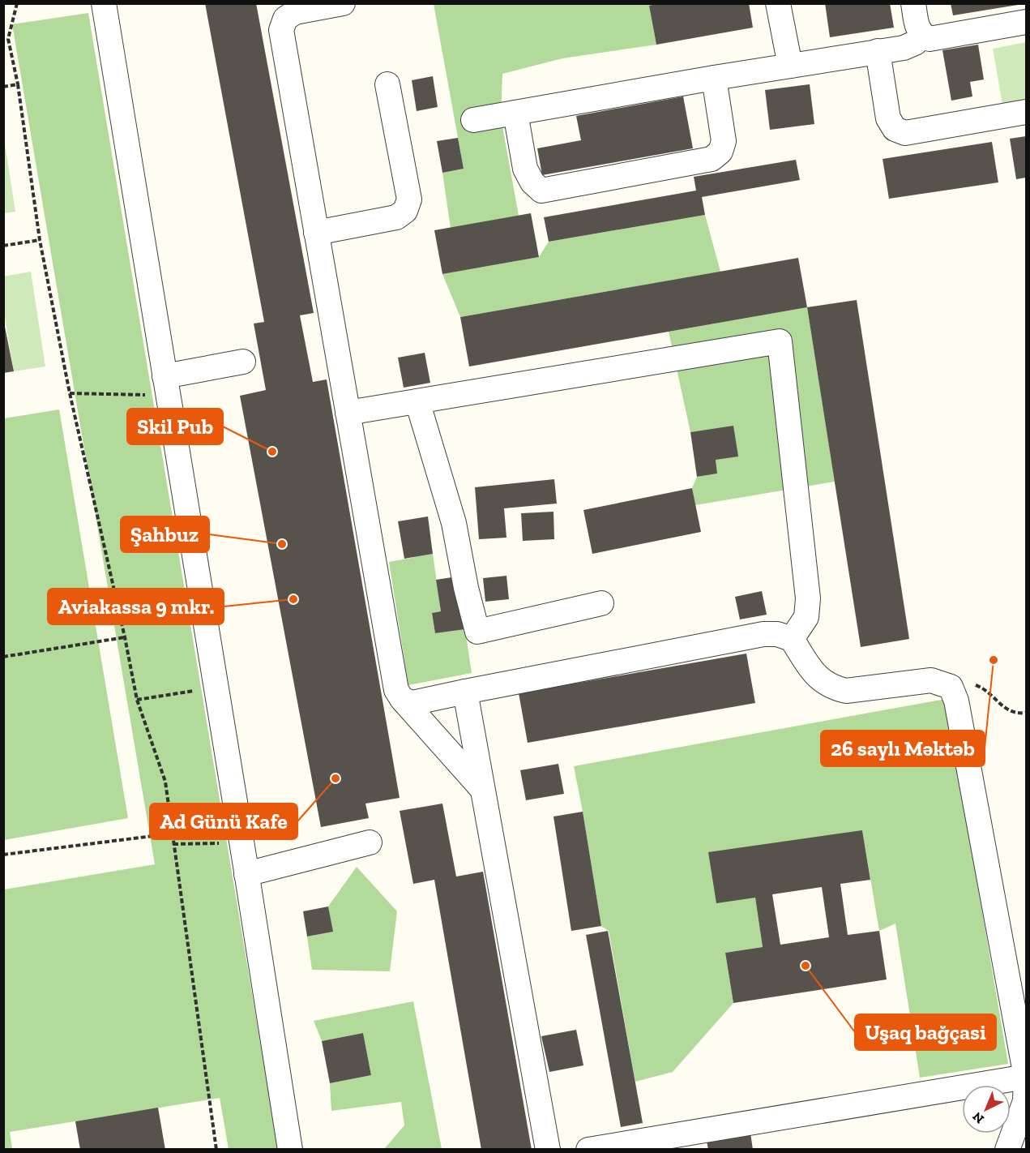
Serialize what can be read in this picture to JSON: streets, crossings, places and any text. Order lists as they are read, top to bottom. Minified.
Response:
{"places":["Skil Pub","Şahbuz","Aviakassa 9 mkr.","26 saylı Məktəb","Ad Günü Kafe","Uşaq bağçasi"],"north":"bottom left"}
